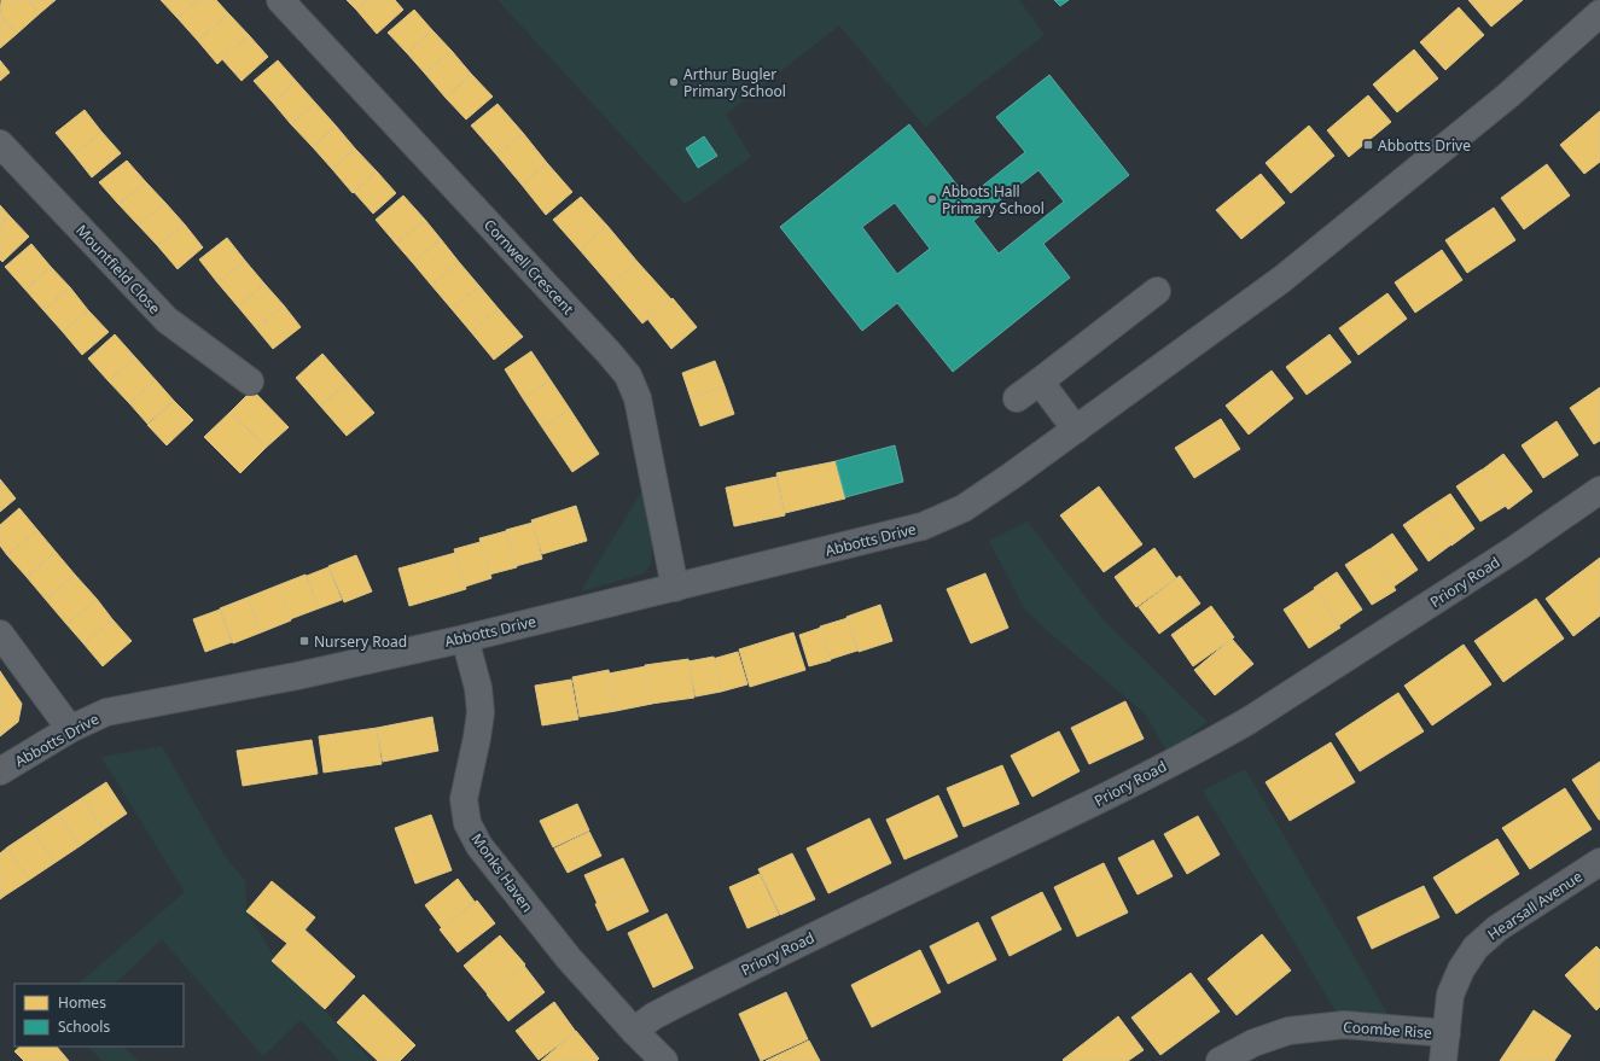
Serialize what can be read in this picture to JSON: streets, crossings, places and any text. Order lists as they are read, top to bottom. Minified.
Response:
{"streets":{"street":["Cornwell Crescent","Mountfield Close","Abbotts Drive","Priory Road","Monks Haven","Hearsall Avenue","Coombe Rise"]},"crossings":[["Cornwell Crescent","Abbotts Drive"],["Abbotts Drive","Monks Haven"],["Priory Road","Monks Haven"],["Hearsall Avenue","Coombe Rise"]],"places":{"other":["Arthur Bugler Primary School","Abbots Hall Primary School"],"transit":["Abbotts Drive","Nursery Road"]},"legend":["Homes","Schools"]}
